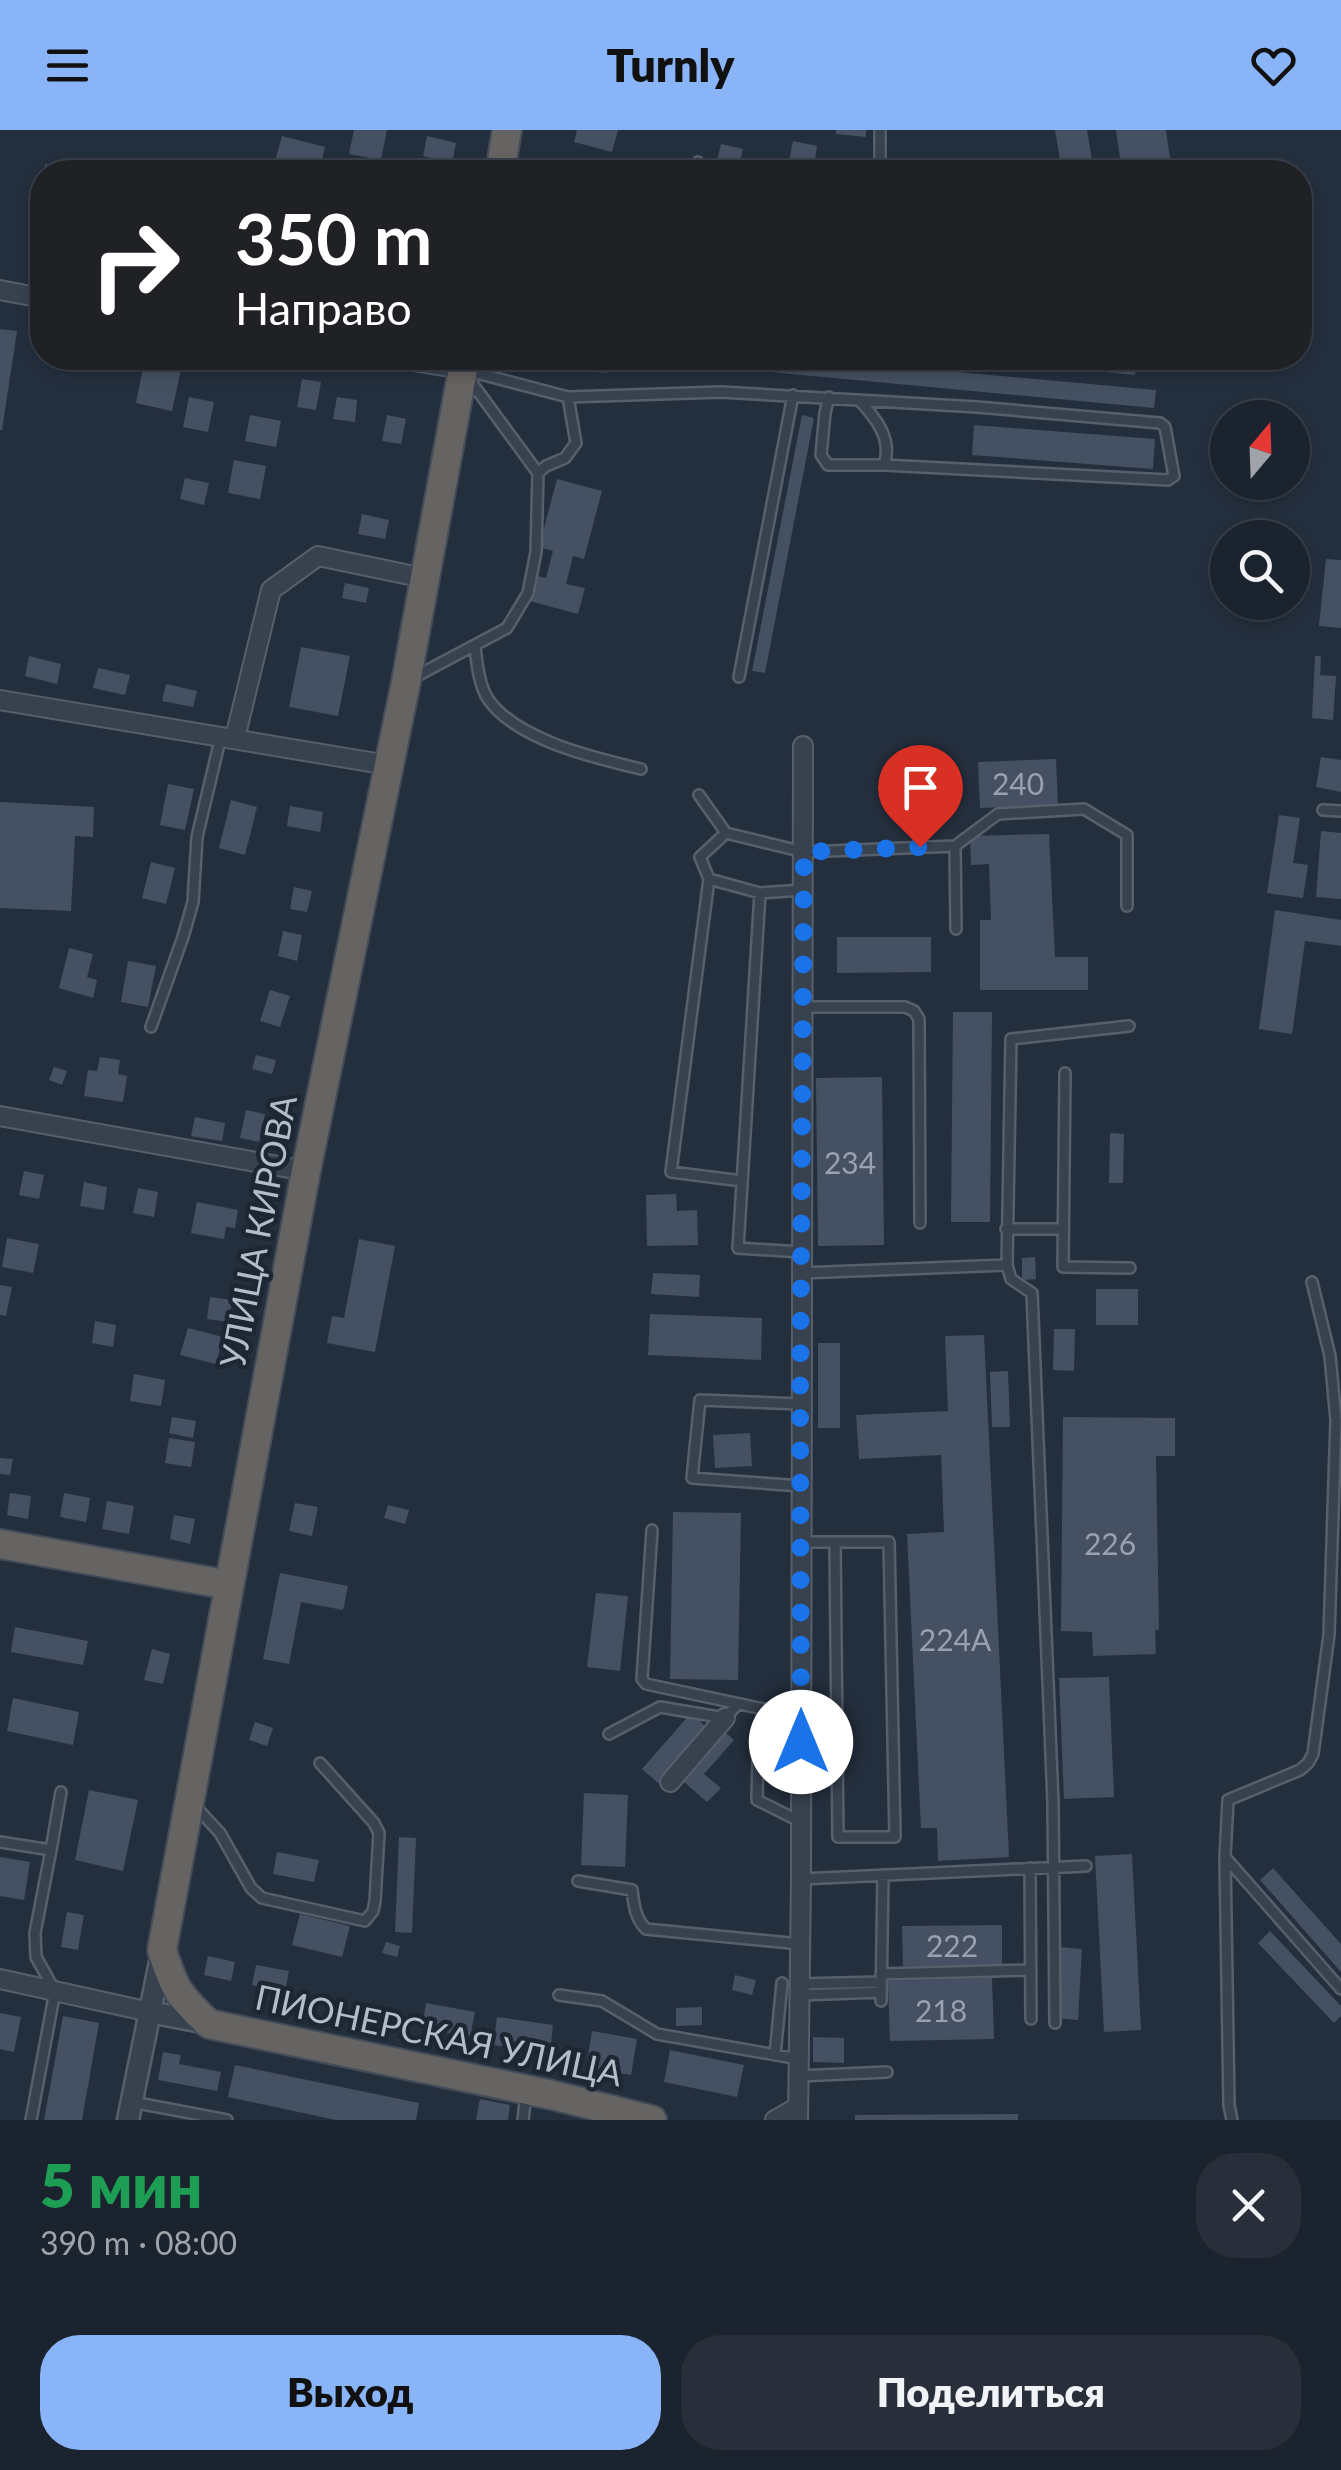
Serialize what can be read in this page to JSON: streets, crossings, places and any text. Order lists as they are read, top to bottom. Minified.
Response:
{"streets":{"highway":["УЛИЦА КИРОВА","ПИОНЕРСКАЯ УЛИЦА"]},"crossings":[["УЛИЦА КИРОВА","ПИОНЕРСКАЯ УЛИЦА"]],"house_numbers":["240","234","226","224А","222","218"],"north":"top","page":{"header":"Turnly","turn":["350 m","Направо"],"heading":["5 мин","390 m · 08:00"],"buttons":["Выход","Поделиться"]}}
